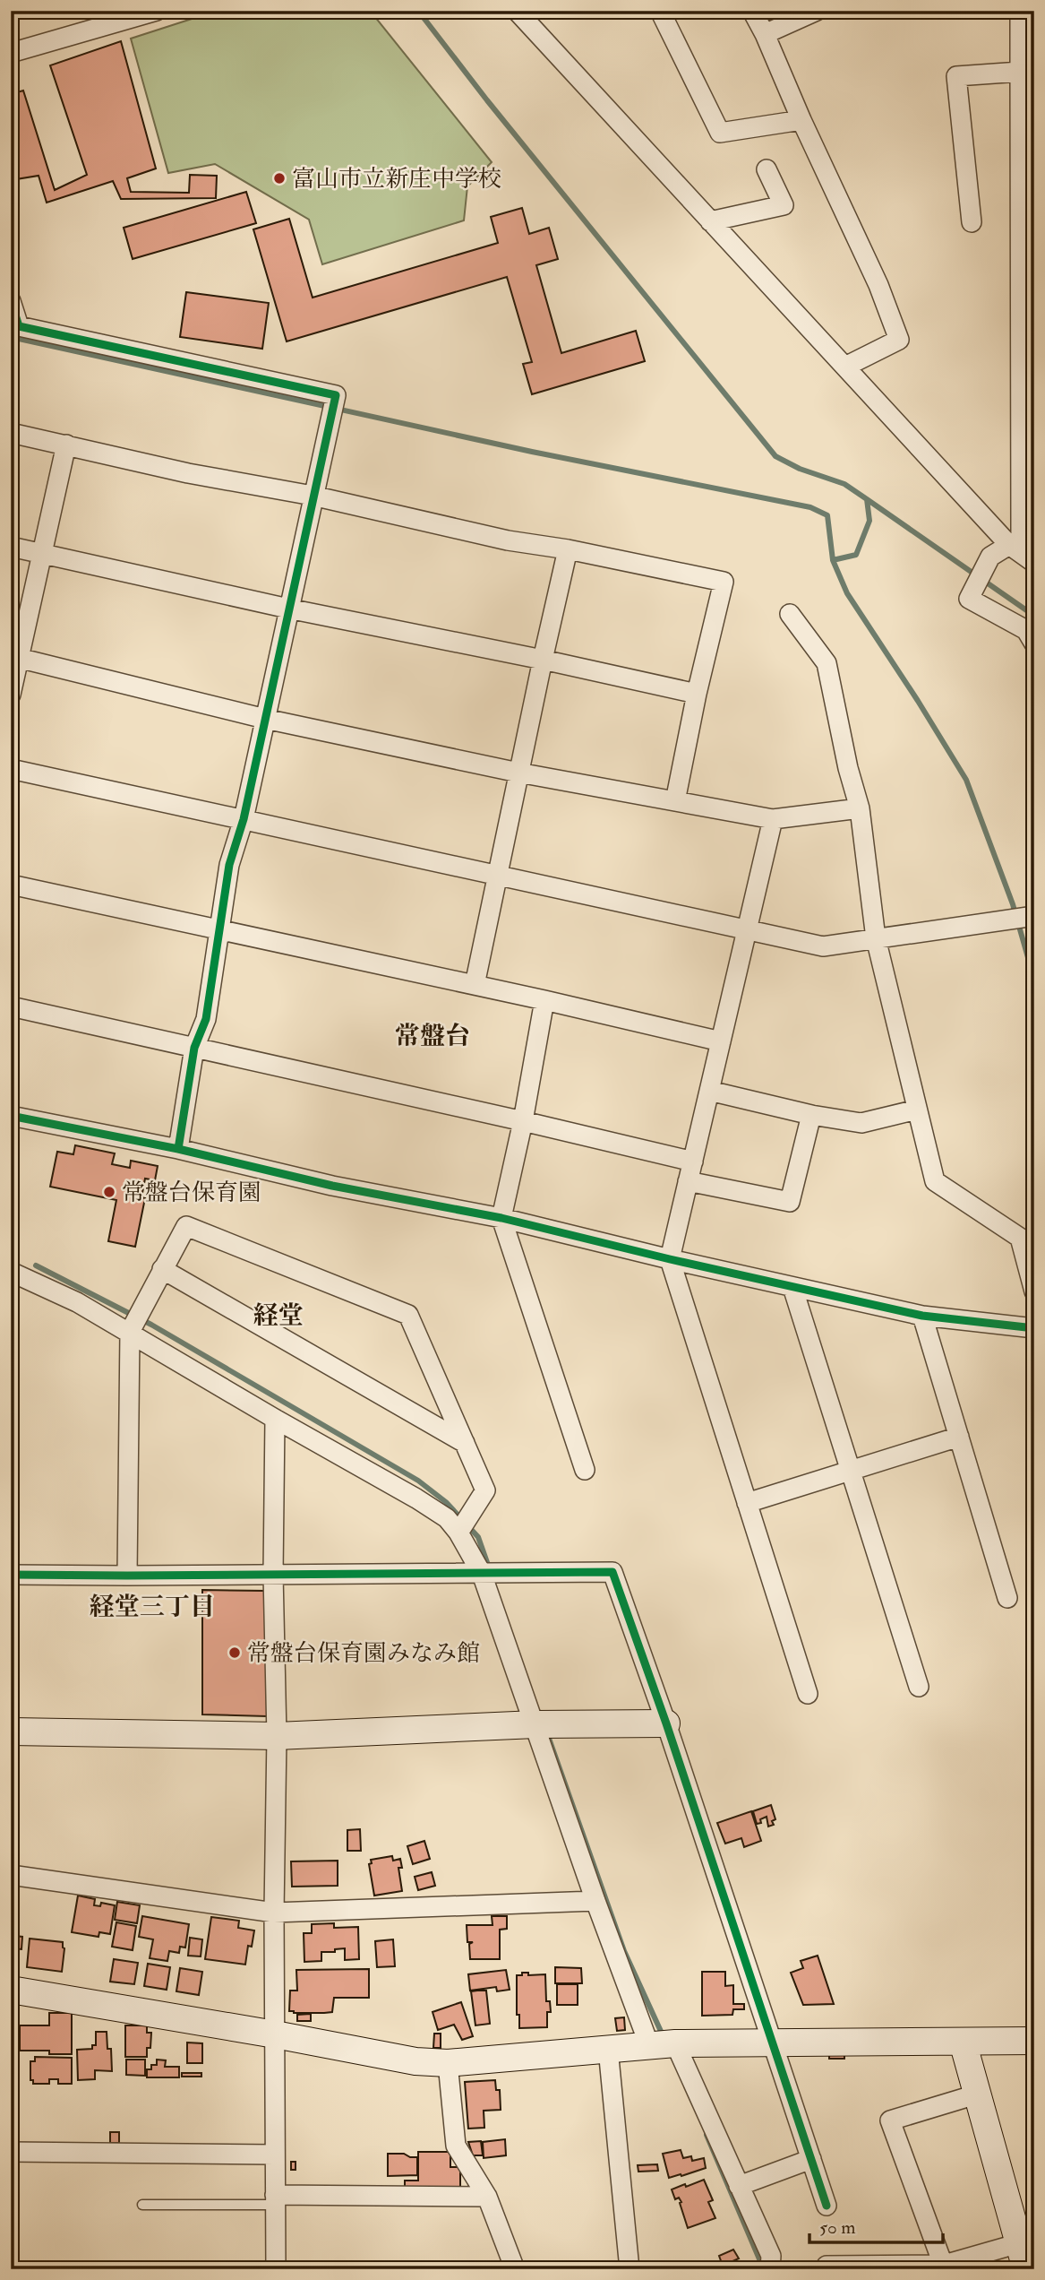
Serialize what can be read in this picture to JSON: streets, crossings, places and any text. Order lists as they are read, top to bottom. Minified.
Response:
{"districts":["常盤台","経堂","経堂三丁目"],"places":["富山市立新庄中学校","常盤台保育園","常盤台保育園みなみ館"],"scale_bar":"50 m"}
